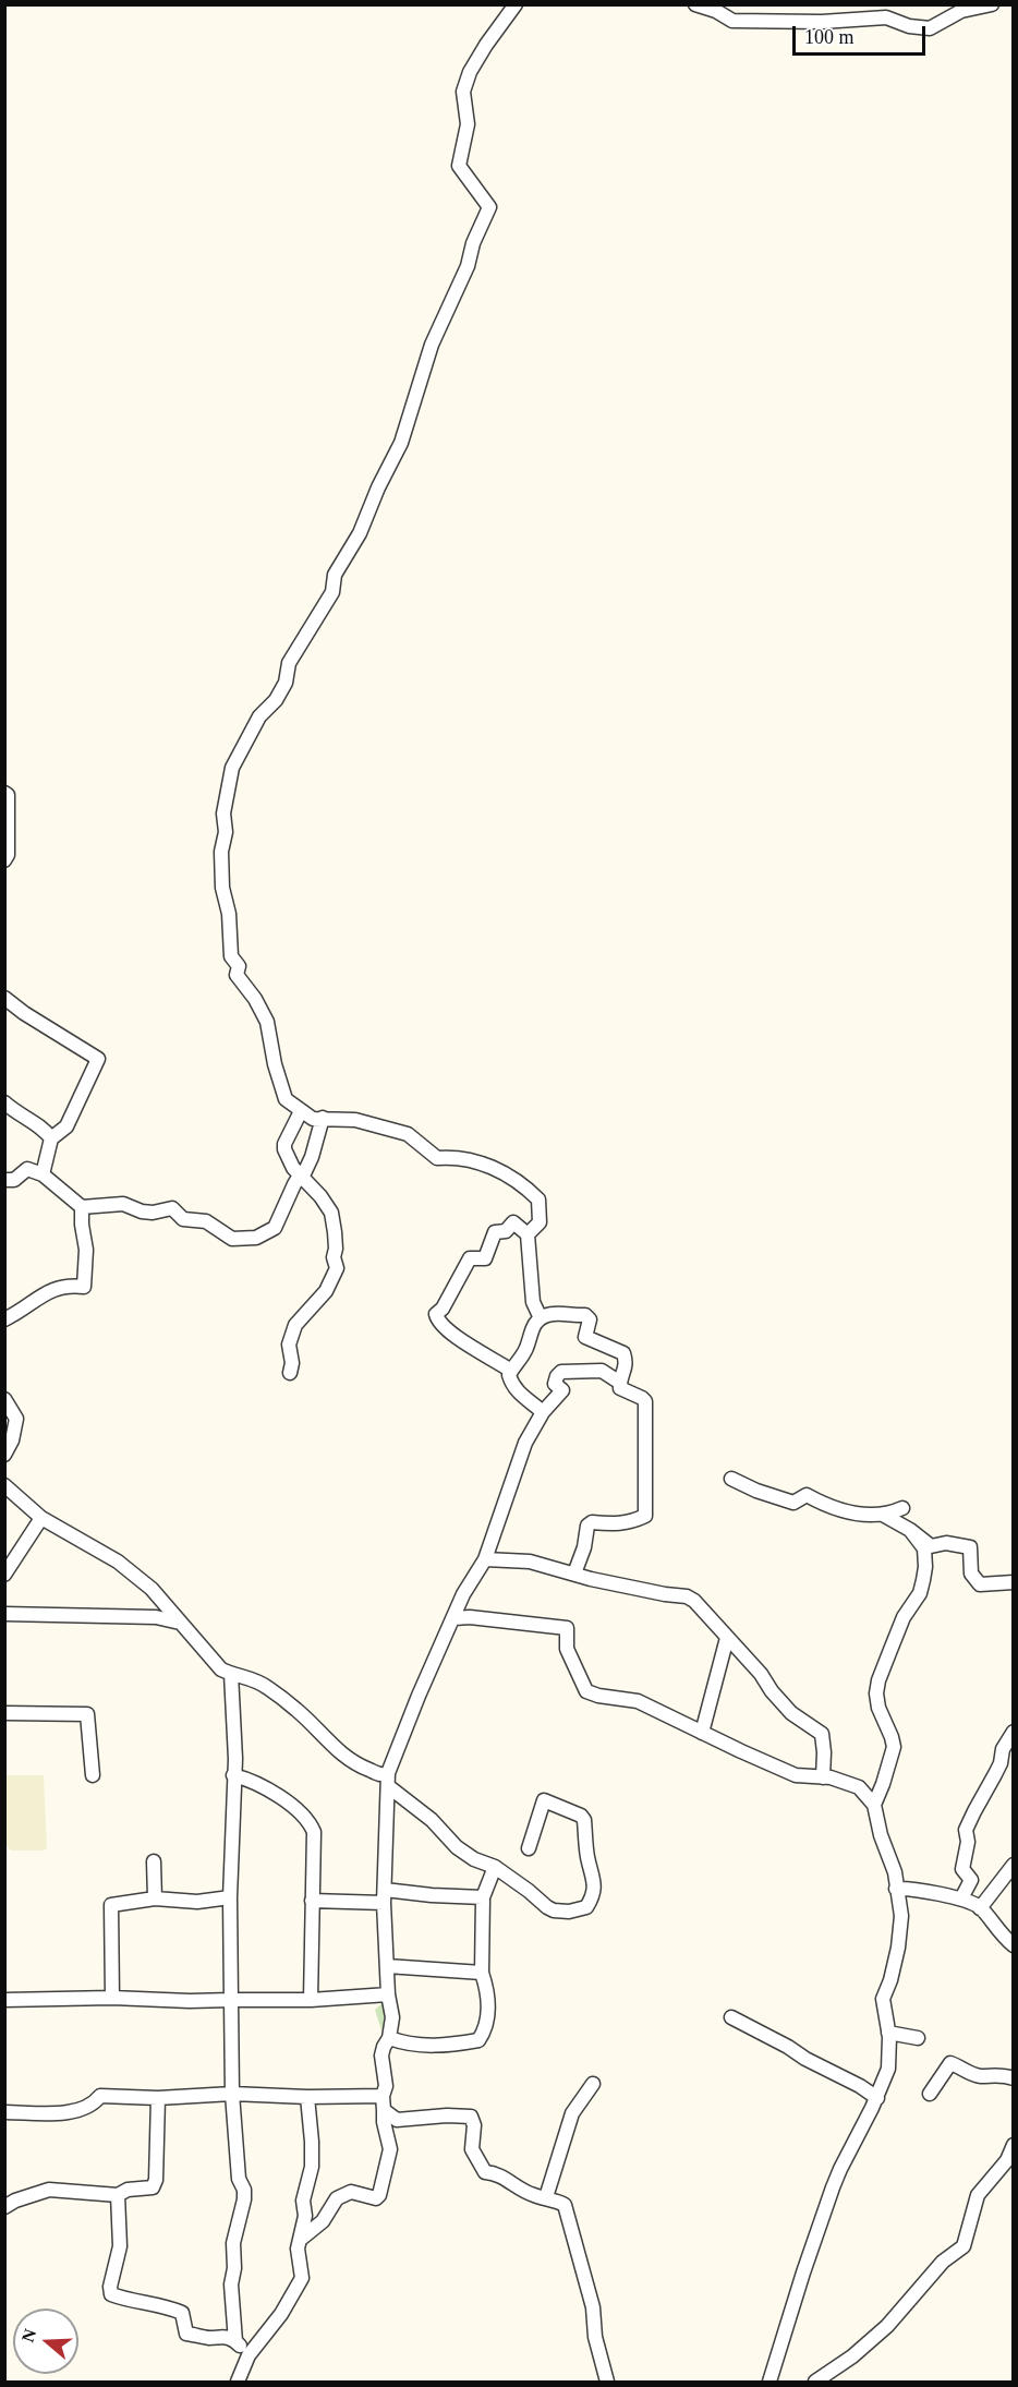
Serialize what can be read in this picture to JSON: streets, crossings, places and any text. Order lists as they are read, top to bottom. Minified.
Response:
{"scale_bar":"100 m","north":"left"}
